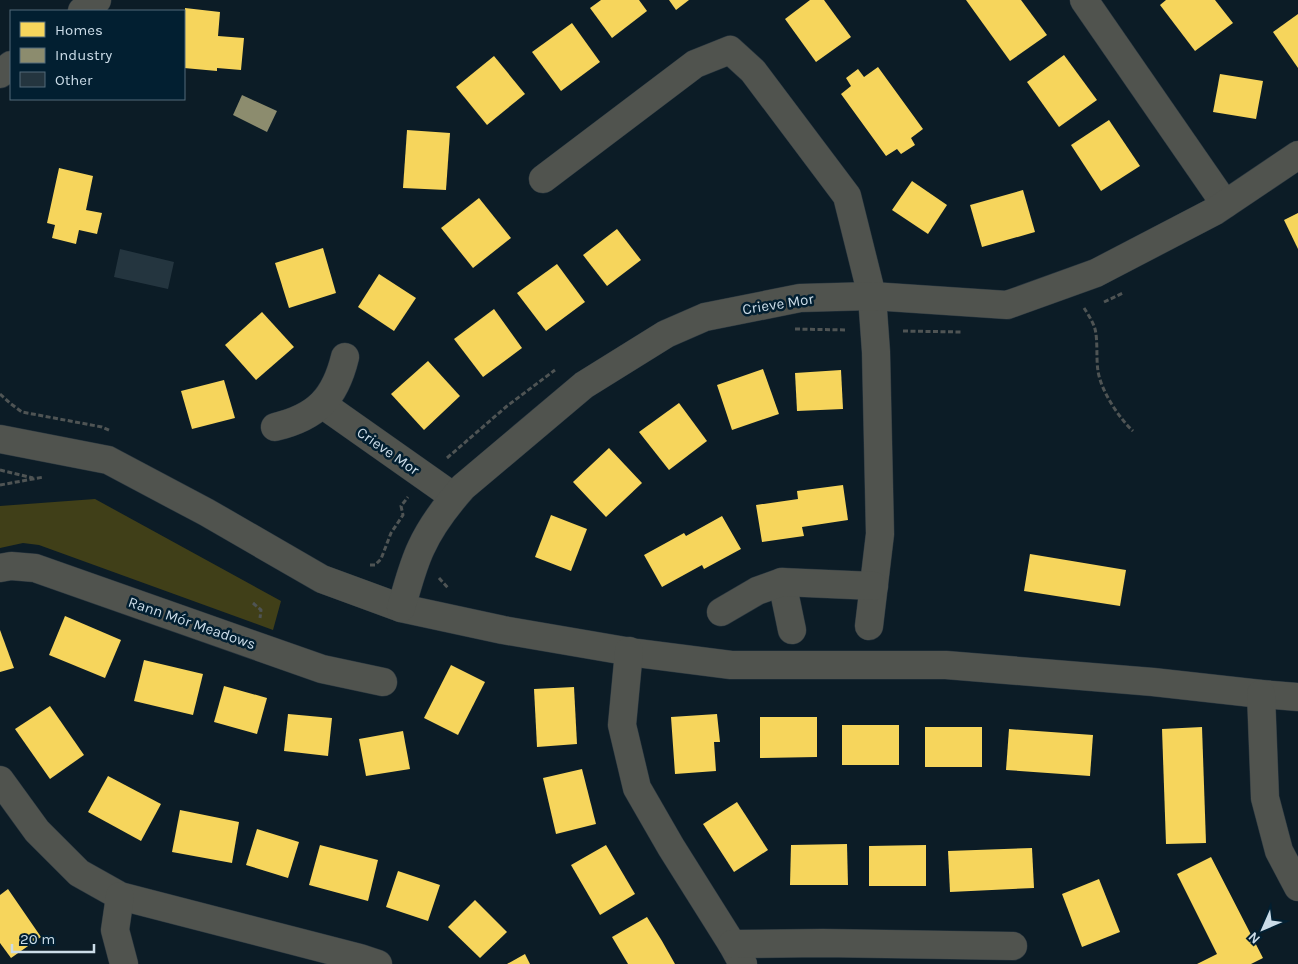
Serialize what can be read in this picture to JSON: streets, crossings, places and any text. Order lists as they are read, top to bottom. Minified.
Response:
{"streets":{"street":["Crieve Mor","Rann Mór Meadows"]},"legend":["Homes","Industry","Other"],"scale_bar":"20 m","north":"bottom left"}
